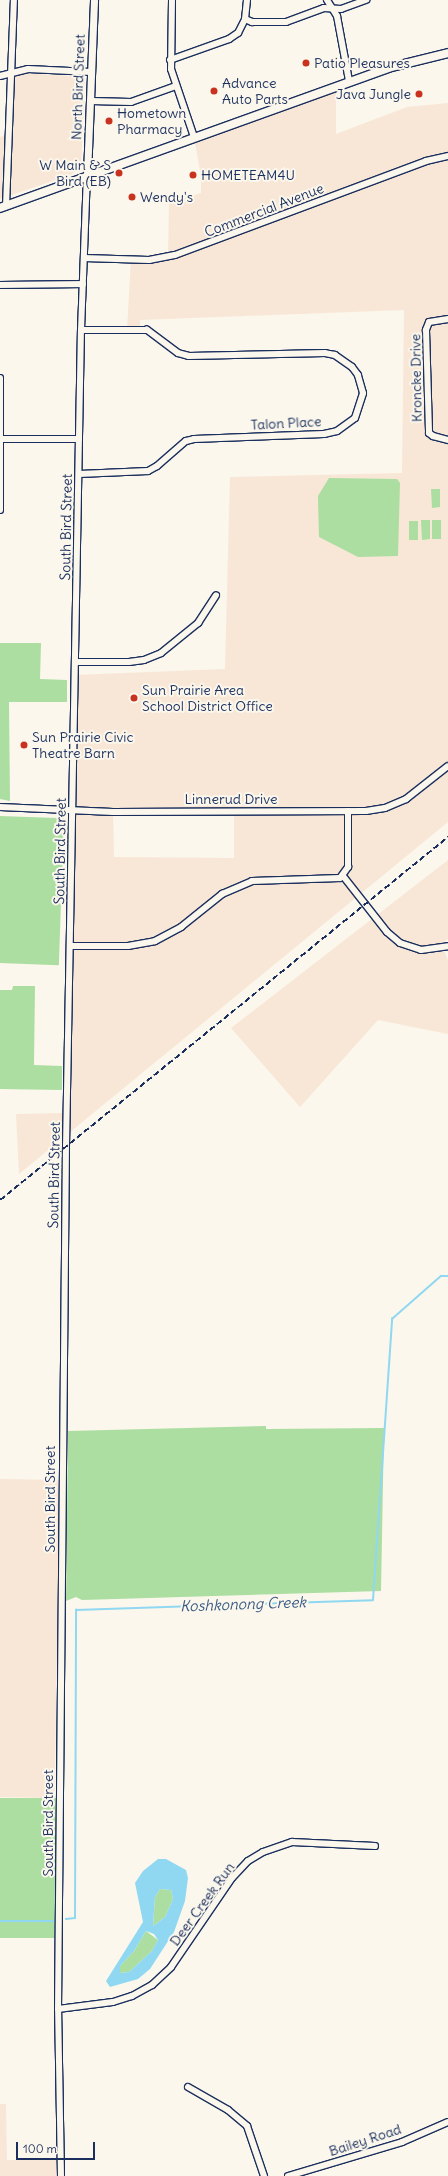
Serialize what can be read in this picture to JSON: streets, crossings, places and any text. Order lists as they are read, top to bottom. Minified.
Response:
{"streets":{"street":["North Bird Street","Commercial Avenue","Kroncke Drive","Talon Place","South Bird Street","Linnerud Drive","Deer Creek Run","Bailey Road"]},"crossings":[["North Bird Street","South Bird Street"],["Commercial Avenue","South Bird Street"],["Talon Place","South Bird Street"],["South Bird Street","Linnerud Drive"],["South Bird Street","Deer Creek Run"]],"water":["Koshkonong Creek"],"places":["Patio Pleasures","Advance Auto Parts","Java Jungle","Hometown Pharmacy","W Main & S Bird (EB)","HOMETEAM4U","Wendy's","Sun Prairie Area School District Office","Sun Prairie Civic Theatre Barn"],"scale_bar":"100 m"}
